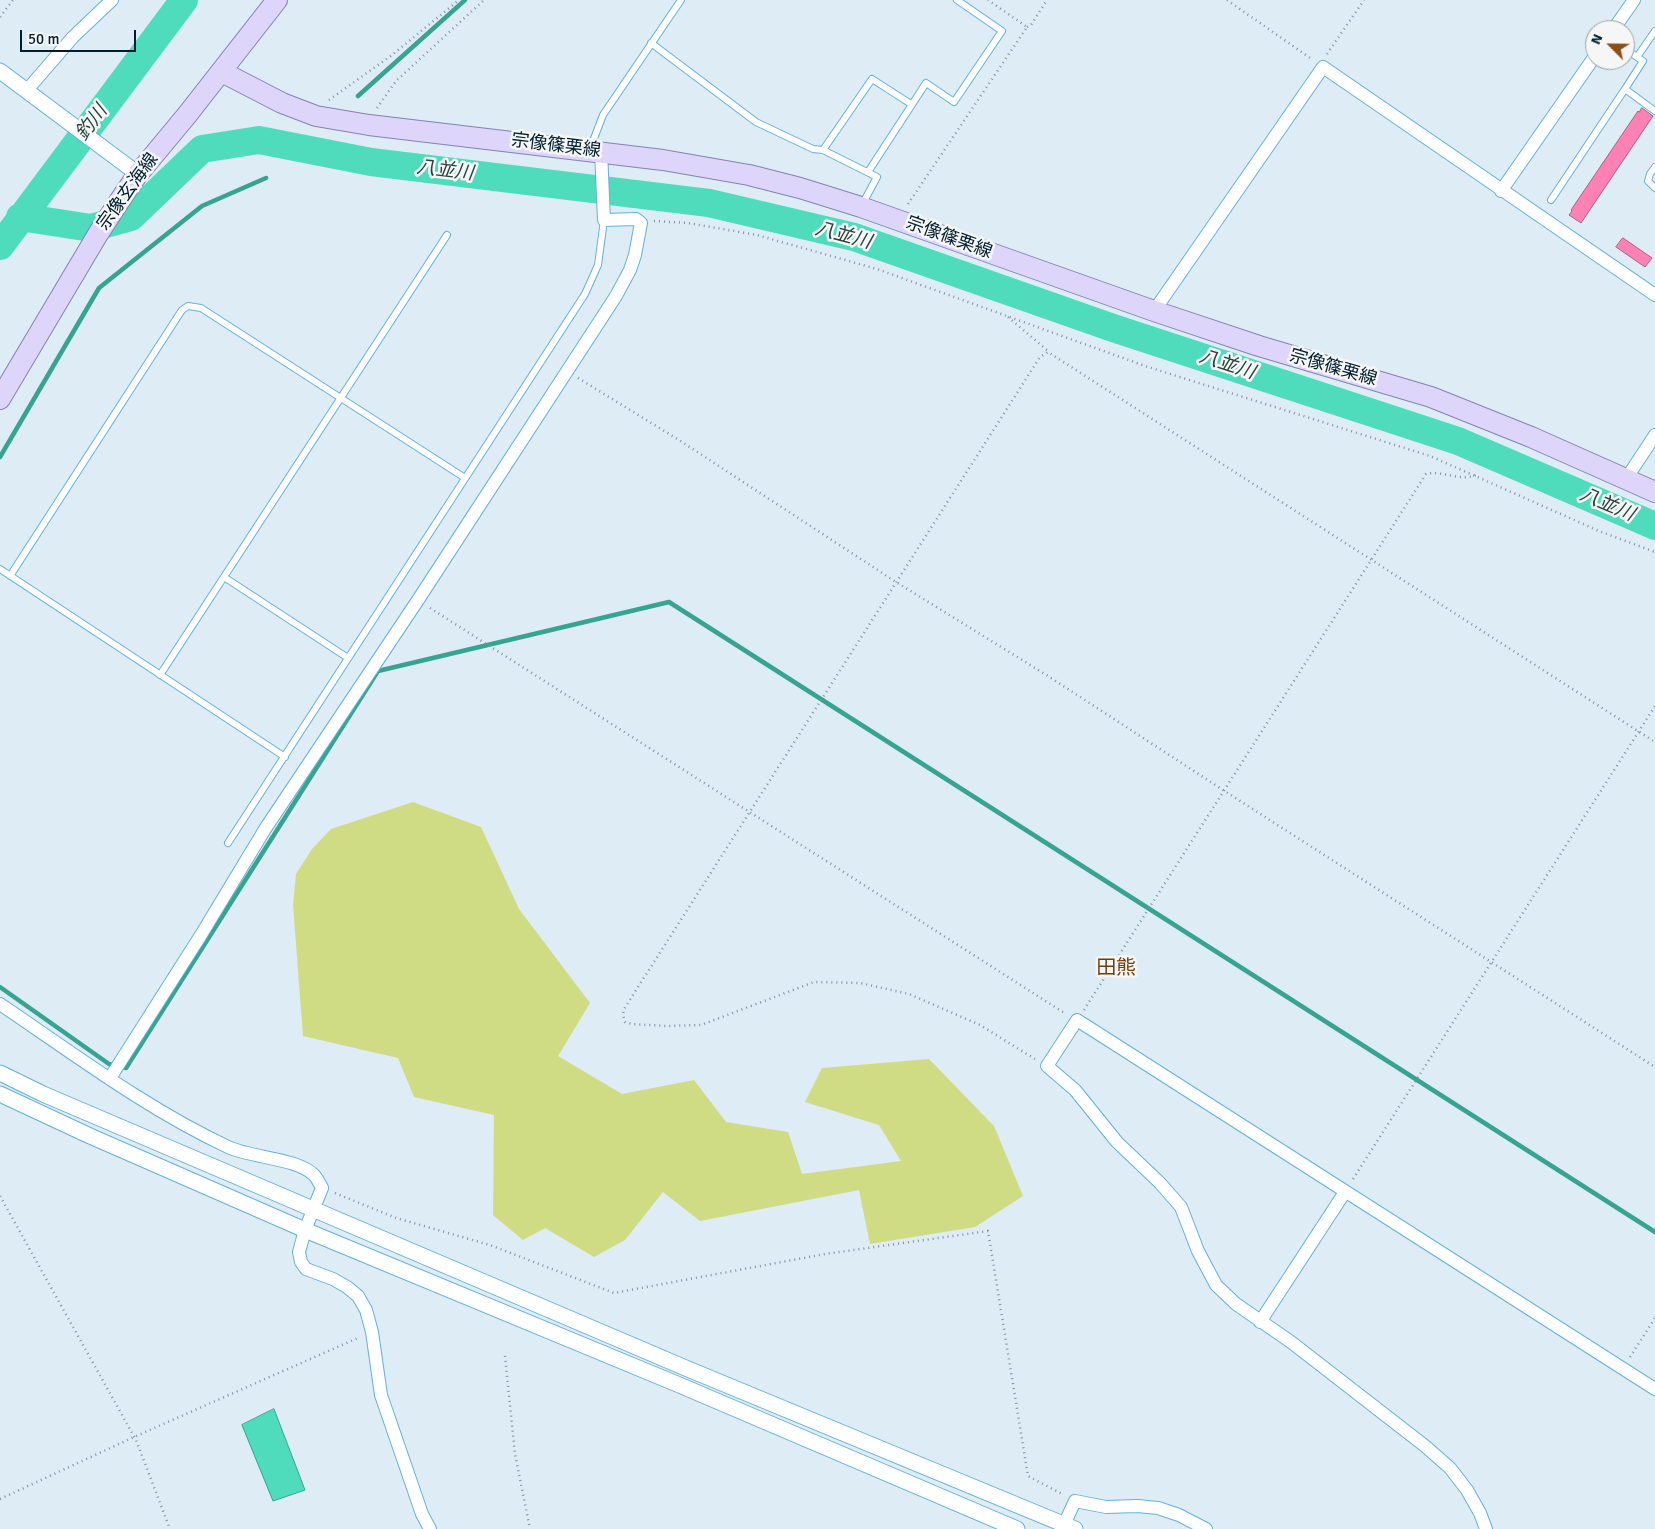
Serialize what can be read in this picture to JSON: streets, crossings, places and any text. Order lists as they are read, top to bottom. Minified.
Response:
{"streets":{"main road":["宗像篠栗線","宗像玄海線"]},"crossings":[["宗像篠栗線","宗像玄海線"]],"districts":["田熊"],"water":["釣川","八並川"],"scale_bar":"50 m","north":"top left"}
